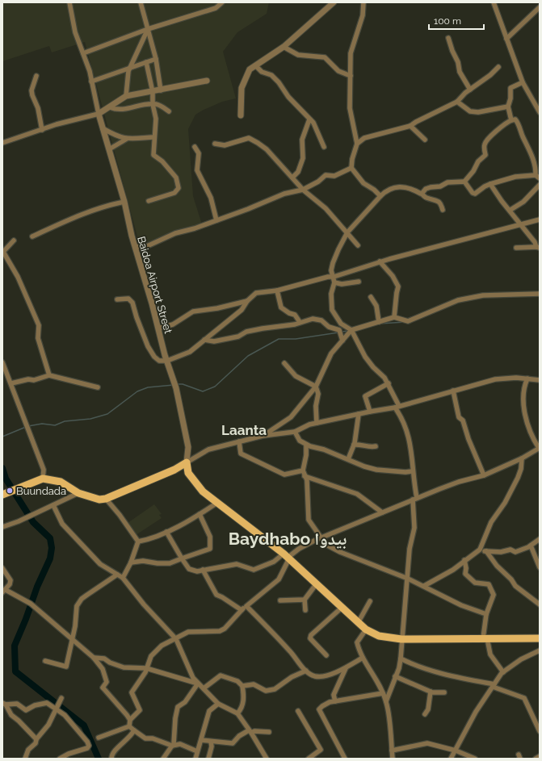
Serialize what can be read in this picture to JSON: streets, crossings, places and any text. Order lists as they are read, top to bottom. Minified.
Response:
{"streets":{"street":["Baidoa Airport Street"]},"districts":["Laanta","Baydhabo بيدوا"],"places":["Buundada"],"scale_bar":"100 m"}
